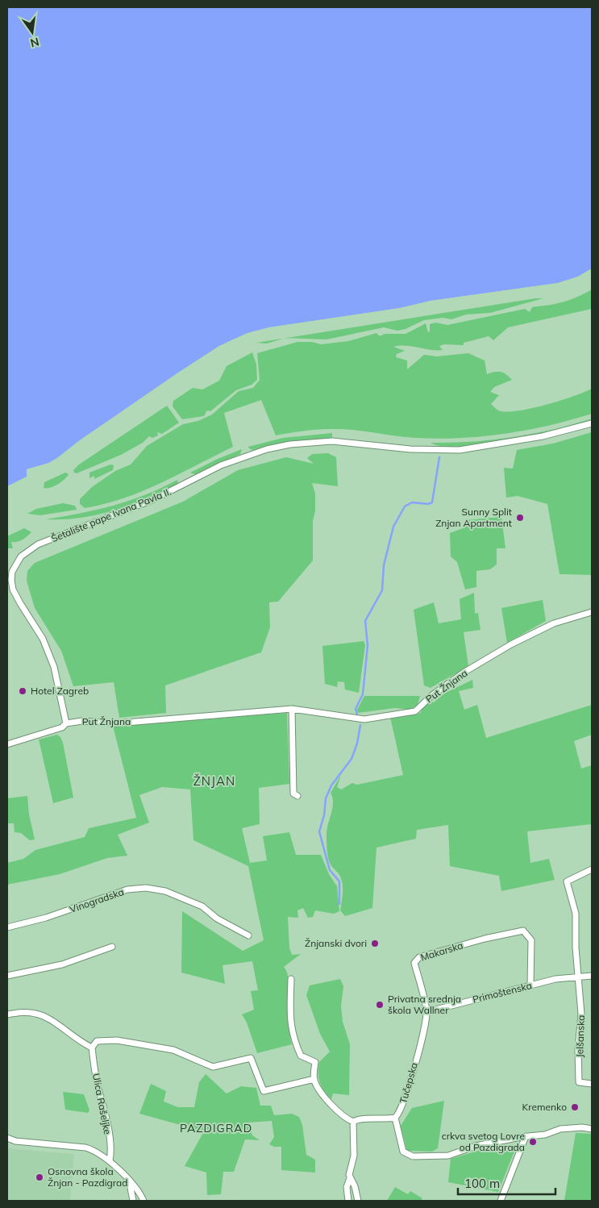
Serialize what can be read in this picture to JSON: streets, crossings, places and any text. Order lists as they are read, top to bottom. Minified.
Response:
{"streets":{"street":["Šetalište pape Ivana Pavla II.","Put Žnjana","Vinogradska","Makarska","Primoštenska","Jelšanska","Tučepska","Ulica Rašeljke"]},"crossings":[["Šetalište pape Ivana Pavla II.","Put Žnjana"],["Makarska","Primoštenska"],["Makarska","Tučepska"],["Primoštenska","Jelšanska"],["Primoštenska","Tučepska"]],"districts":["ŽNJAN","PAZDIGRAD"],"places":["Sunny Split Znjan Apartment","Hotel Zagreb","Žnjanski dvori","Privatna srednja škola Wallner","Kremenko","crkva svetog Lovre od Pazdigrada","Osnovna škola Žnjan - Pazdigrad"],"scale_bar":"100 m","north":"bottom"}
